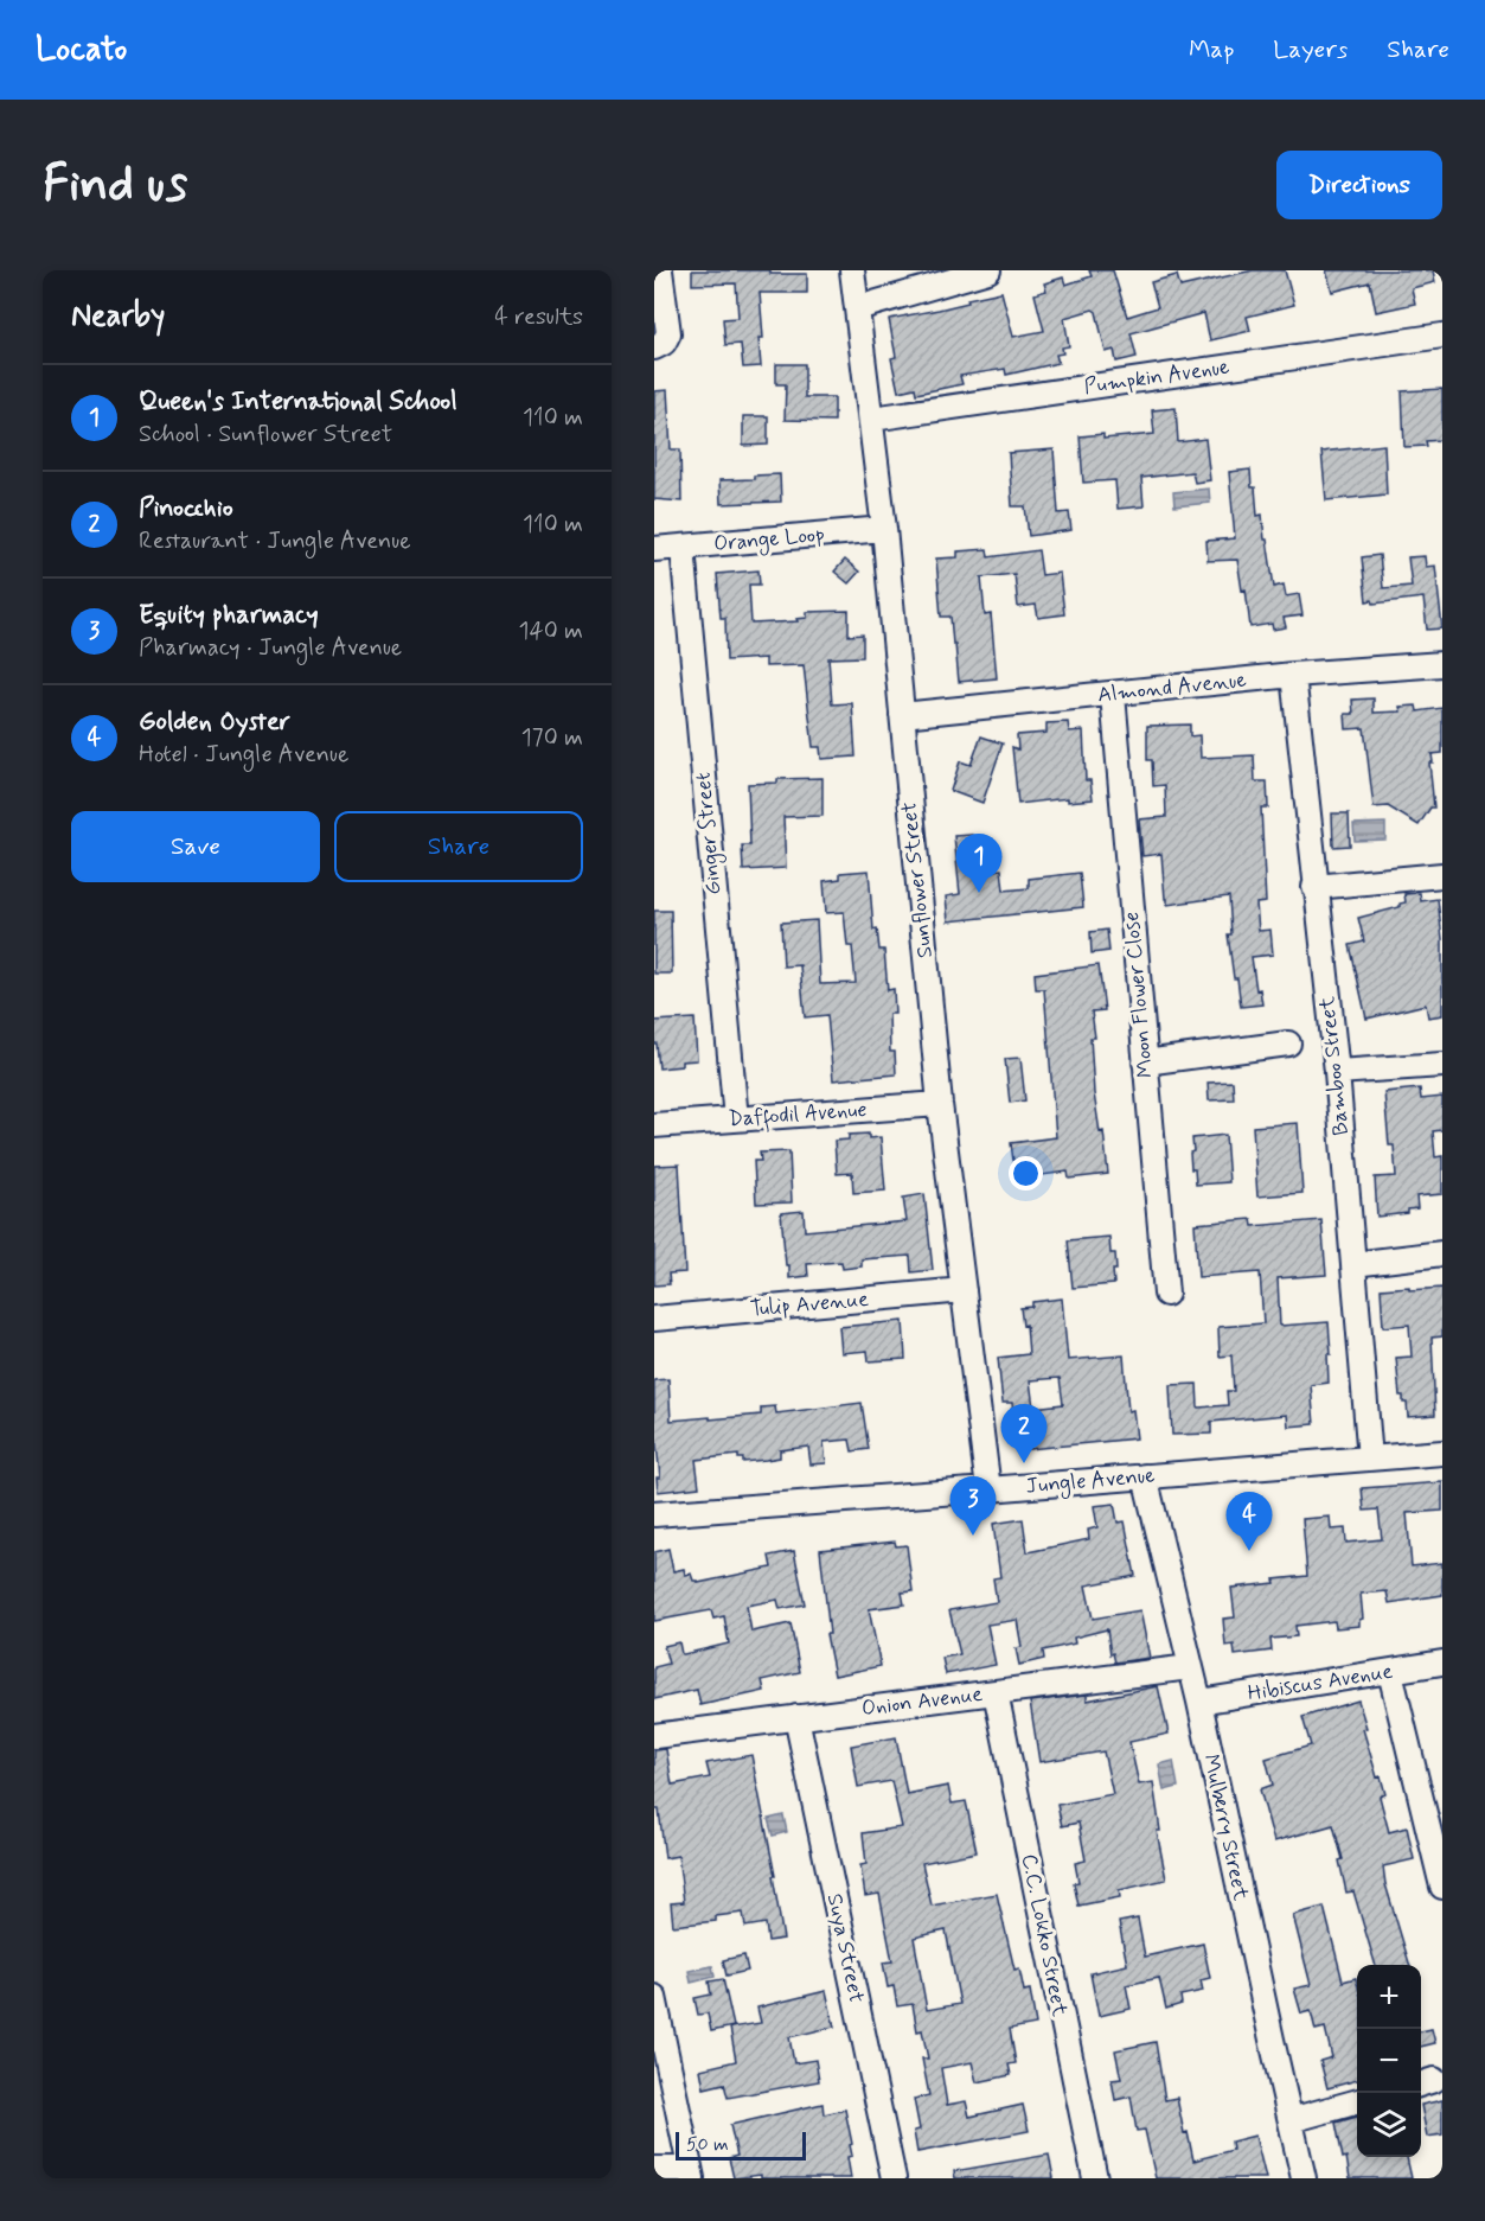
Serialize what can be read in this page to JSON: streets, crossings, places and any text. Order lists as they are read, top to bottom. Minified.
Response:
{"streets":{"street":["Pumpkin Avenue","Orange Loop","Almond Avenue","Ginger Street","Sunflower Street","Moon Flower Close","Bamboo Street","Daffodil Avenue","Tulip Avenue","Jungle Avenue","Hibiscus Avenue","Onion Avenue","Mulberry Street","C.C. Lokko Street","Suya Street"]},"crossings":[["Pumpkin Avenue","Sunflower Street"],["Orange Loop","Ginger Street"],["Orange Loop","Sunflower Street"],["Almond Avenue","Sunflower Street"],["Almond Avenue","Moon Flower Close"],["Almond Avenue","Bamboo Street"],["Ginger Street","Daffodil Avenue"],["Sunflower Street","Daffodil Avenue"],["Sunflower Street","Tulip Avenue"],["Sunflower Street","Jungle Avenue"],["Bamboo Street","Jungle Avenue"],["Jungle Avenue","Mulberry Street"],["Hibiscus Avenue","Mulberry Street"],["Onion Avenue","Mulberry Street"],["Onion Avenue","C.C. Lokko Street"],["Onion Avenue","Suya Street"]],"scale_bar":"50 m","page":{"header":"Locato","nav":["Map","Layers","Share"],"buttons":["Directions",["Save","Share"]],"title":"Find us","heading":["Nearby","4 results"],"list":[{"mark":"1","name":"Queen's International School","note":"School · Sunflower Street","value":"110 m"},{"mark":"2","name":"Pinocchio","note":"Restaurant · Jungle Avenue","value":"110 m"},{"mark":"3","name":"Equity pharmacy","note":"Pharmacy · Jungle Avenue","value":"140 m"},{"mark":"4","name":"Golden Oyster","note":"Hotel · Jungle Avenue","value":"170 m"}],"pins":["1","2","3","4"],"map_buttons":["+","−"],"scale":"50 m"}}
